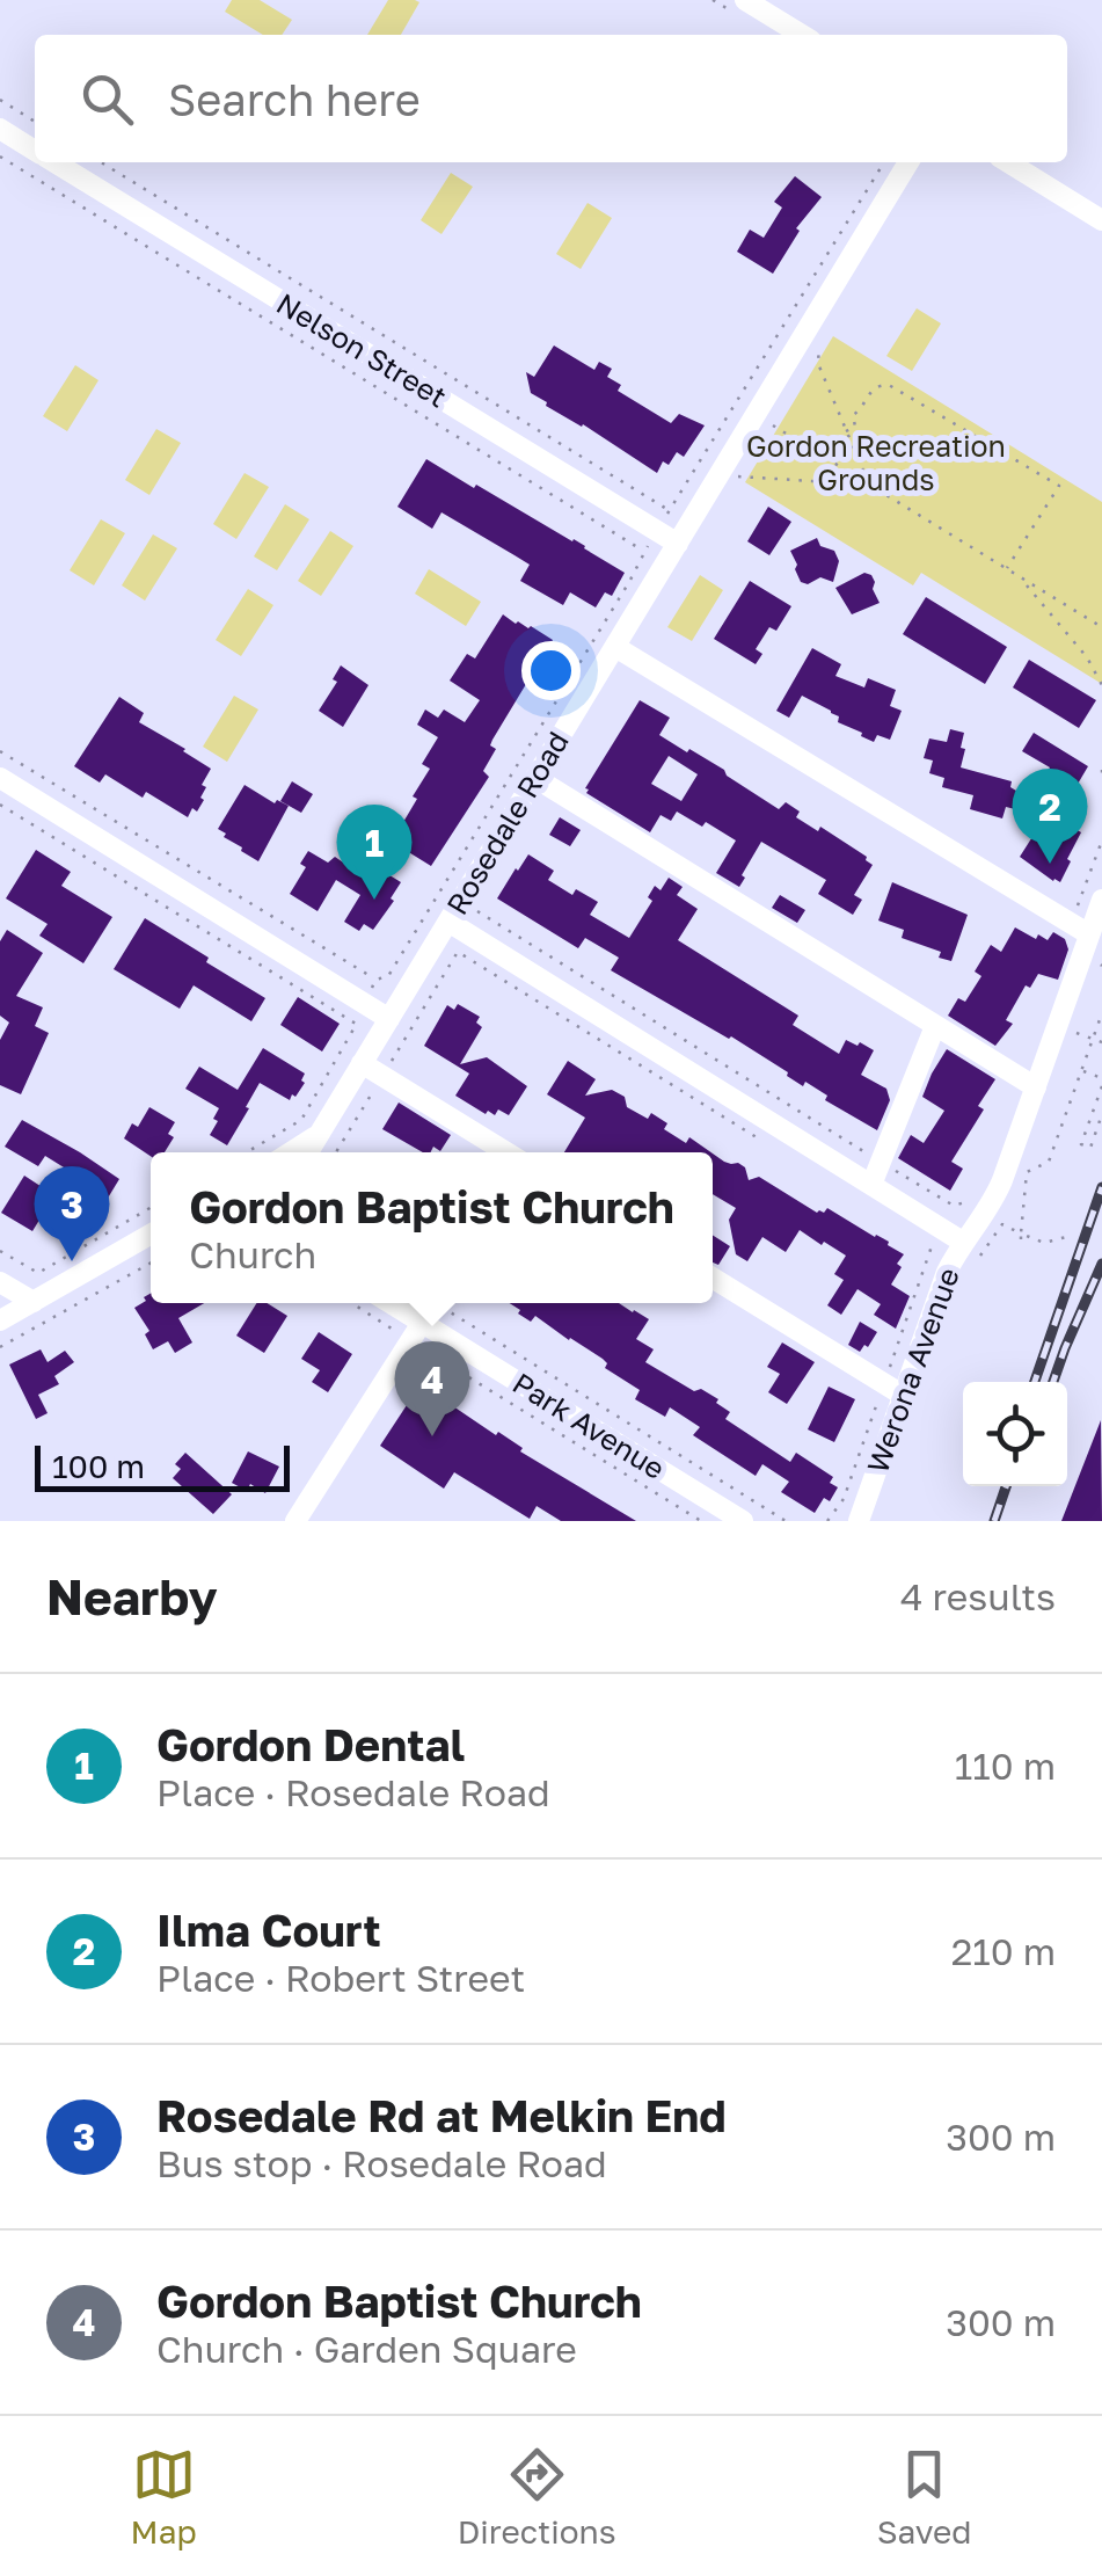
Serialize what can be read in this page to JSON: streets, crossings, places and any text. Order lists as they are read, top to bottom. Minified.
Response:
{"streets":{"street":["Nelson Street","Rosedale Road","Werona Avenue","Park Avenue"]},"crossings":[["Nelson Street","Rosedale Road"]],"parks":["Gordon Recreation Grounds"],"scale_bar":"100 m","page":{"search":"Search here","pins":["2","1","3","4"],"popup":["Gordon Baptist Church","Church"],"scale":"100 m","heading":["Nearby","4 results"],"list":[{"mark":"1","name":"Gordon Dental","note":"Place · Rosedale Road","value":"110 m"},{"mark":"2","name":"Ilma Court","note":"Place · Robert Street","value":"210 m"},{"mark":"3","name":"Rosedale Rd at Melkin End","note":"Bus stop · Rosedale Road","value":"300 m"},{"mark":"4","name":"Gordon Baptist Church","note":"Church · Garden Square","value":"300 m"}],"nav":["Map","Directions","Saved"]}}
